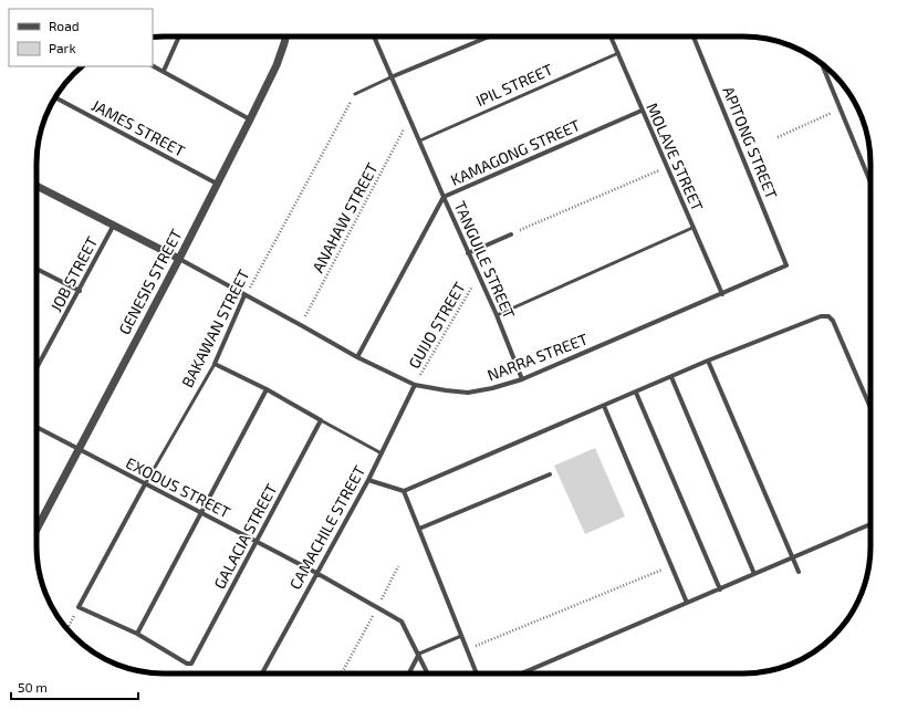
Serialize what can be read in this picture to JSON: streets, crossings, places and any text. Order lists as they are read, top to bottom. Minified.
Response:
{"streets":{"street":["JAMES STREET","APITONG STREET","KAMAGONG STREET","MOLAVE STREET","TANGUILE STREET","JOB STREET","GENESIS STREET","BAKAWAN STREET","NARRA STREET","EXODUS STREET","CAMACHILE STREET","GALACIA STREET"],"lane":["IPIL STREET"],"path":["ANAHAW STREET","GUIJO STREET"]},"crossings":[["IPIL STREET","MOLAVE STREET"],["IPIL STREET","TANGUILE STREET"],["JAMES STREET","GENESIS STREET"],["APITONG STREET","NARRA STREET"],["KAMAGONG STREET","MOLAVE STREET"],["KAMAGONG STREET","TANGUILE STREET"],["KAMAGONG STREET","NARRA STREET"],["MOLAVE STREET","NARRA STREET"],["ANAHAW STREET","TANGUILE STREET"],["ANAHAW STREET","NARRA STREET"],["TANGUILE STREET","GUIJO STREET"],["TANGUILE STREET","NARRA STREET"],["GENESIS STREET","NARRA STREET"],["GENESIS STREET","EXODUS STREET"],["GUIJO STREET","NARRA STREET"],["GUIJO STREET","CAMACHILE STREET"],["BAKAWAN STREET","NARRA STREET"],["BAKAWAN STREET","EXODUS STREET"],["NARRA STREET","CAMACHILE STREET"],["EXODUS STREET","CAMACHILE STREET"],["EXODUS STREET","GALACIA STREET"]],"legend":["Road","Park"],"scale_bar":"50 m"}
